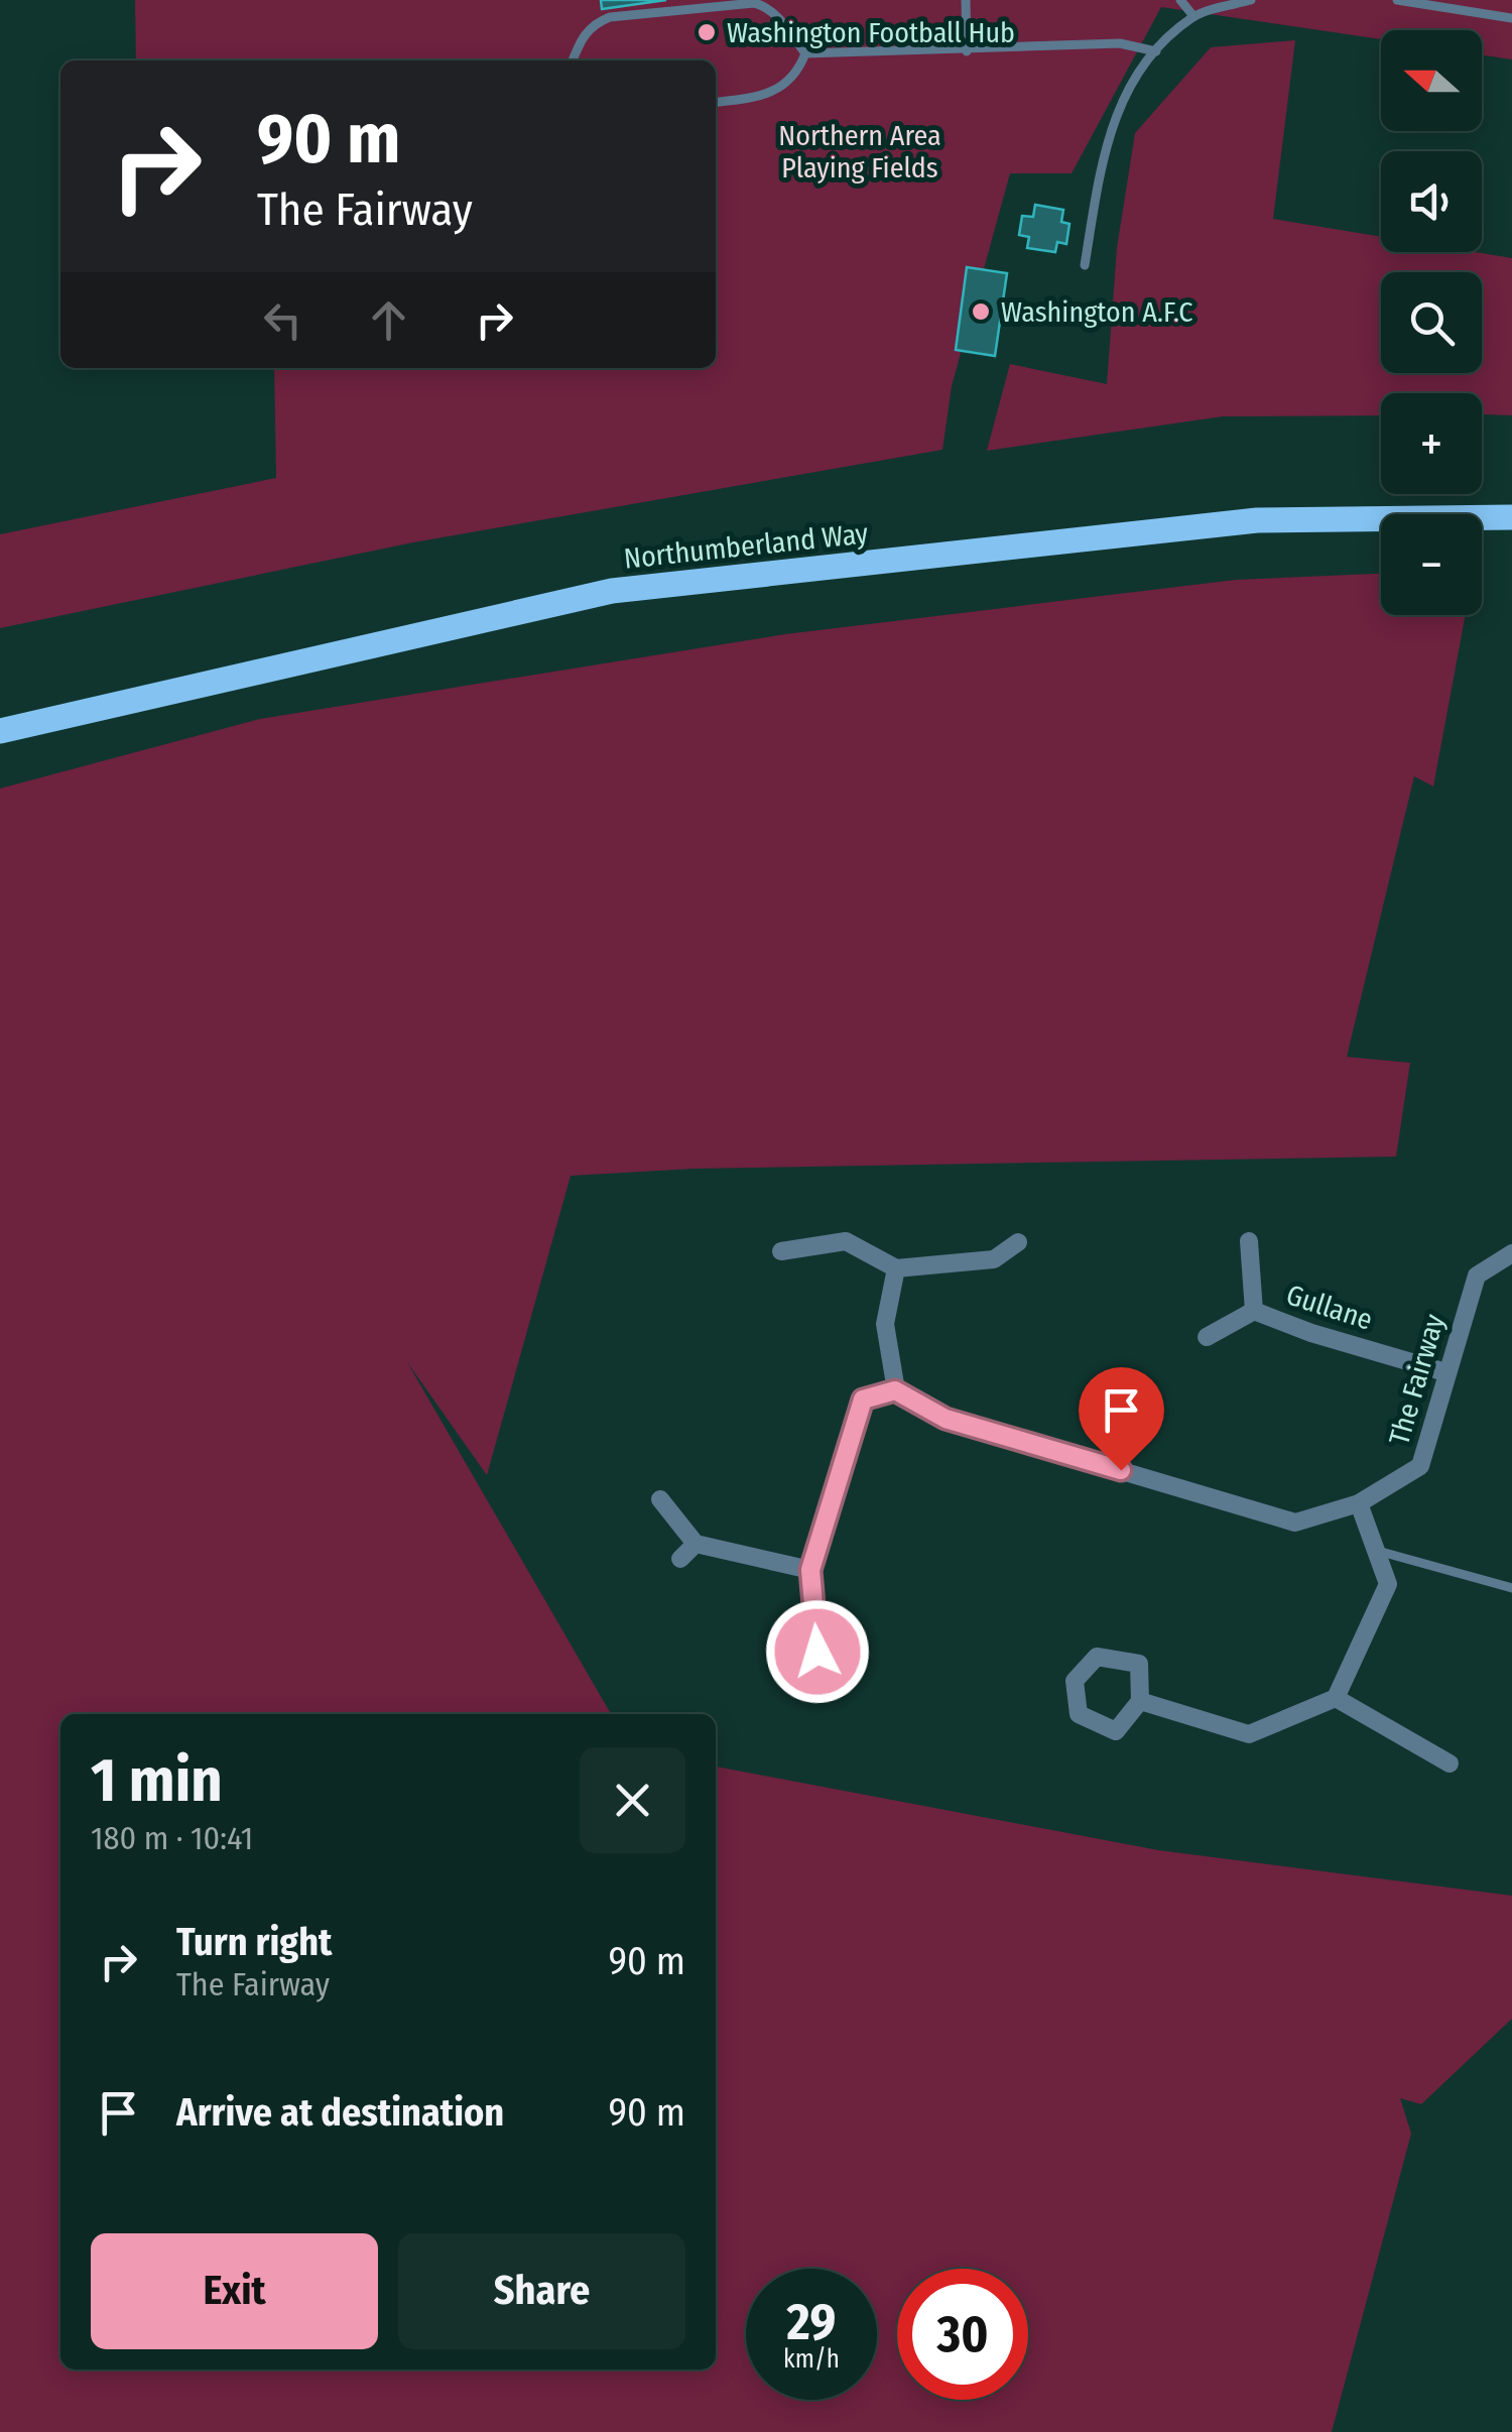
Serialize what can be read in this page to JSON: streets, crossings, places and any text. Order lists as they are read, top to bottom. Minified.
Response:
{"streets":{"main road":["Northumberland Way"],"street":["Gullane","The Fairway"]},"crossings":[["Gullane","The Fairway"]],"parks":["Northern Area Playing Fields"],"places":["Washington Football Hub","Washington A.F.C"],"north":"left","page":{"map_buttons":["+","−"],"turn":["90 m","The Fairway"],"heading":["1 min","180 m · 10:41"],"list":[{"name":"Turn right","note":"The Fairway","value":"90 m"},{"name":"Arrive at destination","value":"90 m"}],"buttons":["Exit","Share"],"speed":"29 km/h","limit":"30"}}
